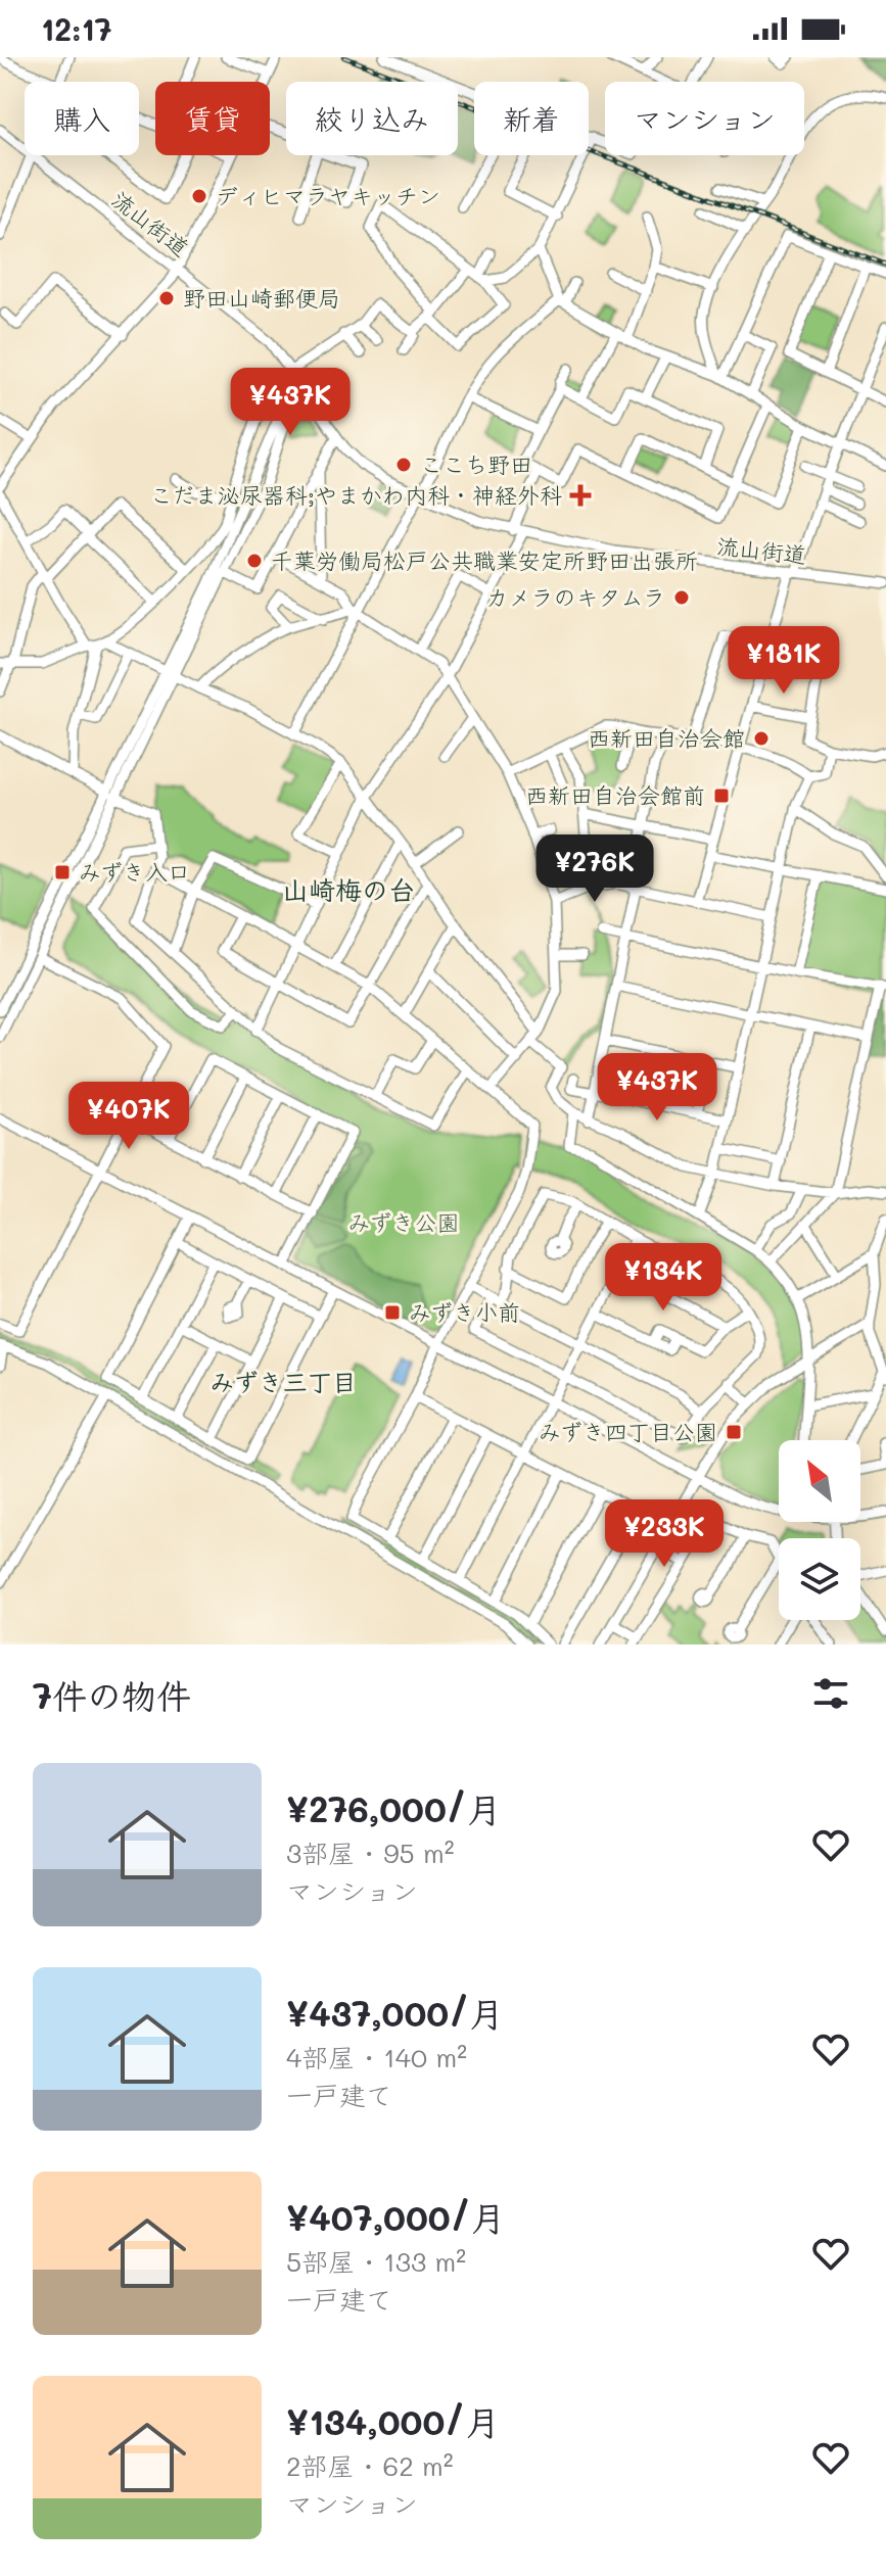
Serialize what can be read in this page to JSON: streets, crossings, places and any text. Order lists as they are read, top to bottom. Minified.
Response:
{"streets":{"street":["流山街道"]},"districts":["山崎梅の台","みずき三丁目"],"parks":["みずき公園"],"places":{"other":["ディヒマラヤキッチン","野田山崎郵便局","ここち野田","千葉労働局松戸公共職業安定所野田出張所","カメラのキタムラ","西新田自治会館"],"health":["こだま泌尿器科;やまかわ内科・神経外科"],"transit":["西新田自治会館前","みずき入口","みずき小前","みずき四丁目公園"]},"north":"top left","page":{"status":"12:17","chip":["購入","賃貸","絞り込み","新着","マンション"],"price":["¥437K","¥181K","¥276K","¥437K","¥407K","¥134K","¥233K"],"heading":"7件の物件","list":[{"name":"¥276,000/月","note":"3部屋 · 95 m² · マンション"},{"name":"¥437,000/月","note":"4部屋 · 140 m² · 一戸建て"},{"name":"¥407,000/月","note":"5部屋 · 133 m² · 一戸建て"},{"name":"¥134,000/月","note":"2部屋 · 62 m² · マンション"}]}}
